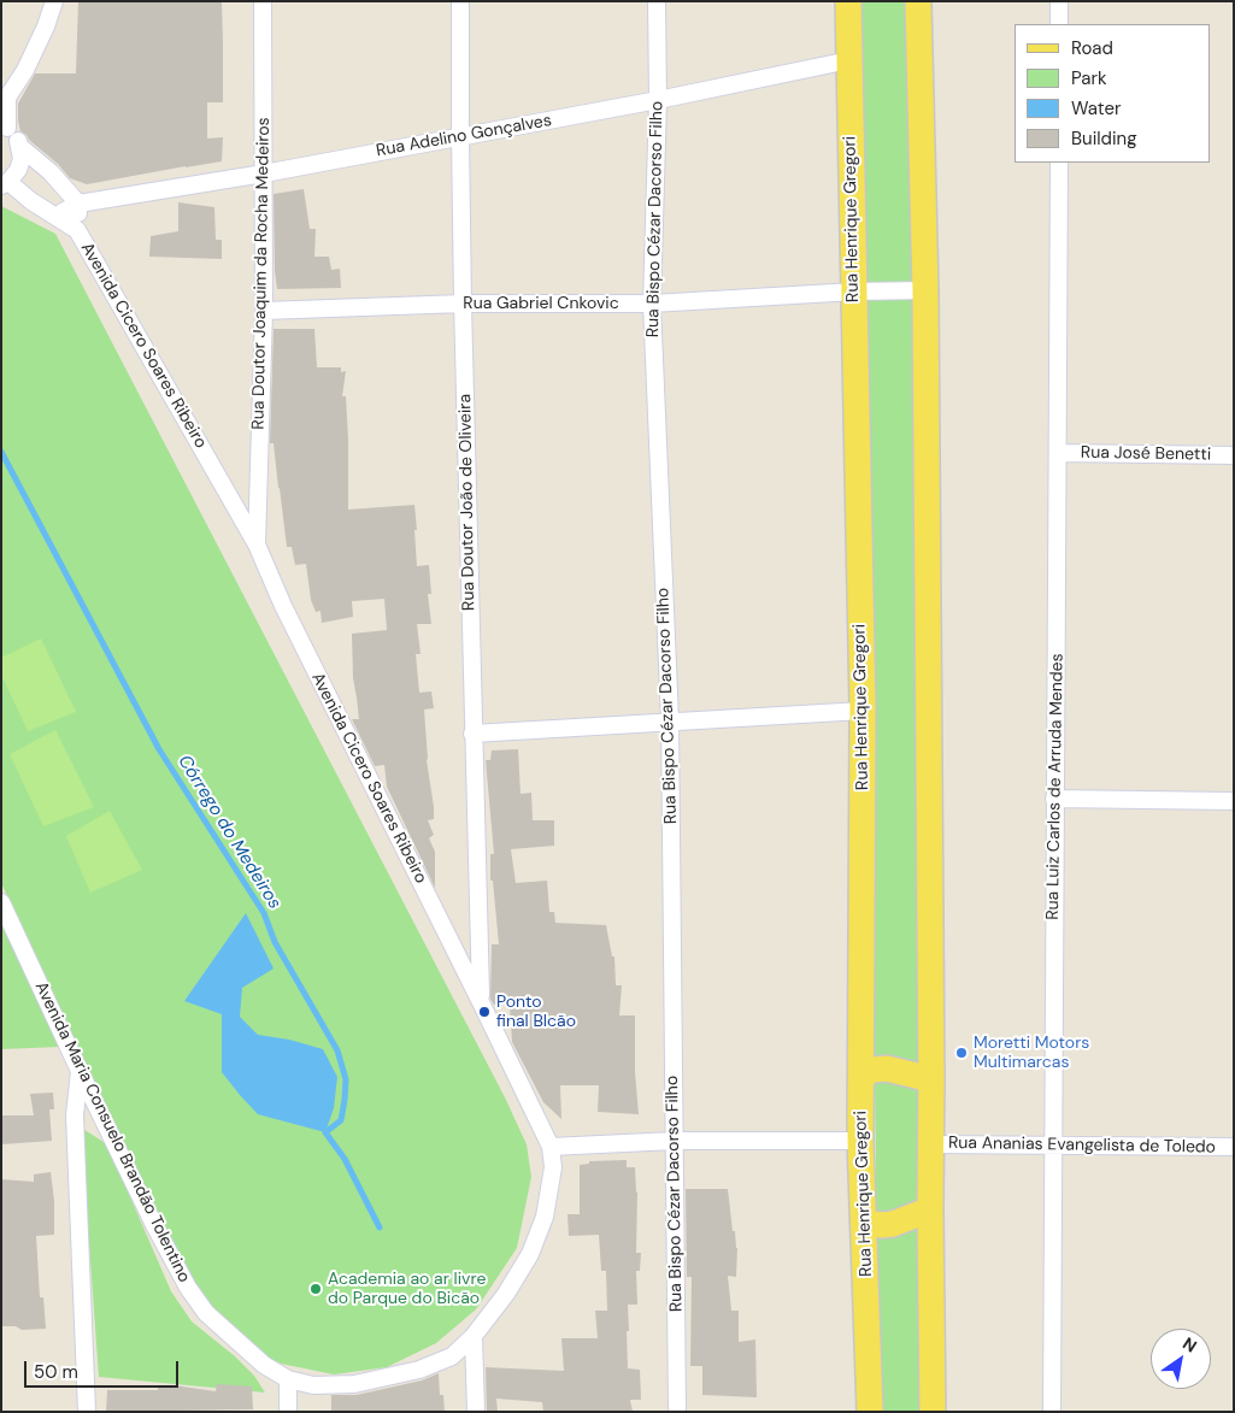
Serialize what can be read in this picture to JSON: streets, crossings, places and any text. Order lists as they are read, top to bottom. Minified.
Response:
{"streets":{"main road":["Rua Henrique Gregori"],"street":["Rua Adelino Gonçalves","Rua Bispo Cézar Dacorso Filho","Rua Doutor Joaquim da Rocha Medeiros","Rua Gabriel Cnkovic","Avenida Cicero Soares Ribeiro","Rua José Benetti","Rua Doutor João de Oliveira","Rua Luiz Carlos de Arruda Mendes","Avenida Maria Consuelo Brandão Tolentino","Rua Ananias Evangelista de Toledo"]},"crossings":[["Rua Adelino Gonçalves","Rua Bispo Cézar Dacorso Filho"],["Rua Adelino Gonçalves","Rua Henrique Gregori"],["Rua Adelino Gonçalves","Rua Doutor Joaquim da Rocha Medeiros"],["Rua Adelino Gonçalves","Rua Doutor João de Oliveira"],["Rua Bispo Cézar Dacorso Filho","Rua Gabriel Cnkovic"],["Rua Henrique Gregori","Rua Gabriel Cnkovic"],["Rua Doutor Joaquim da Rocha Medeiros","Rua Gabriel Cnkovic"],["Rua Doutor Joaquim da Rocha Medeiros","Avenida Cicero Soares Ribeiro"],["Rua Gabriel Cnkovic","Rua Doutor João de Oliveira"],["Avenida Cicero Soares Ribeiro","Rua Doutor João de Oliveira"],["Avenida Cicero Soares Ribeiro","Avenida Maria Consuelo Brandão Tolentino"],["Rua José Benetti","Rua Luiz Carlos de Arruda Mendes"],["Rua Luiz Carlos de Arruda Mendes","Rua Ananias Evangelista de Toledo"]],"water":["Córrego do Medeiros"],"places":["Ponto final BIcão","Moretti Motors Multimarcas","Academia ao ar livre do Parque do Bicão"],"legend":["Road","Park","Water","Building"],"scale_bar":"50 m","north":"top right"}
